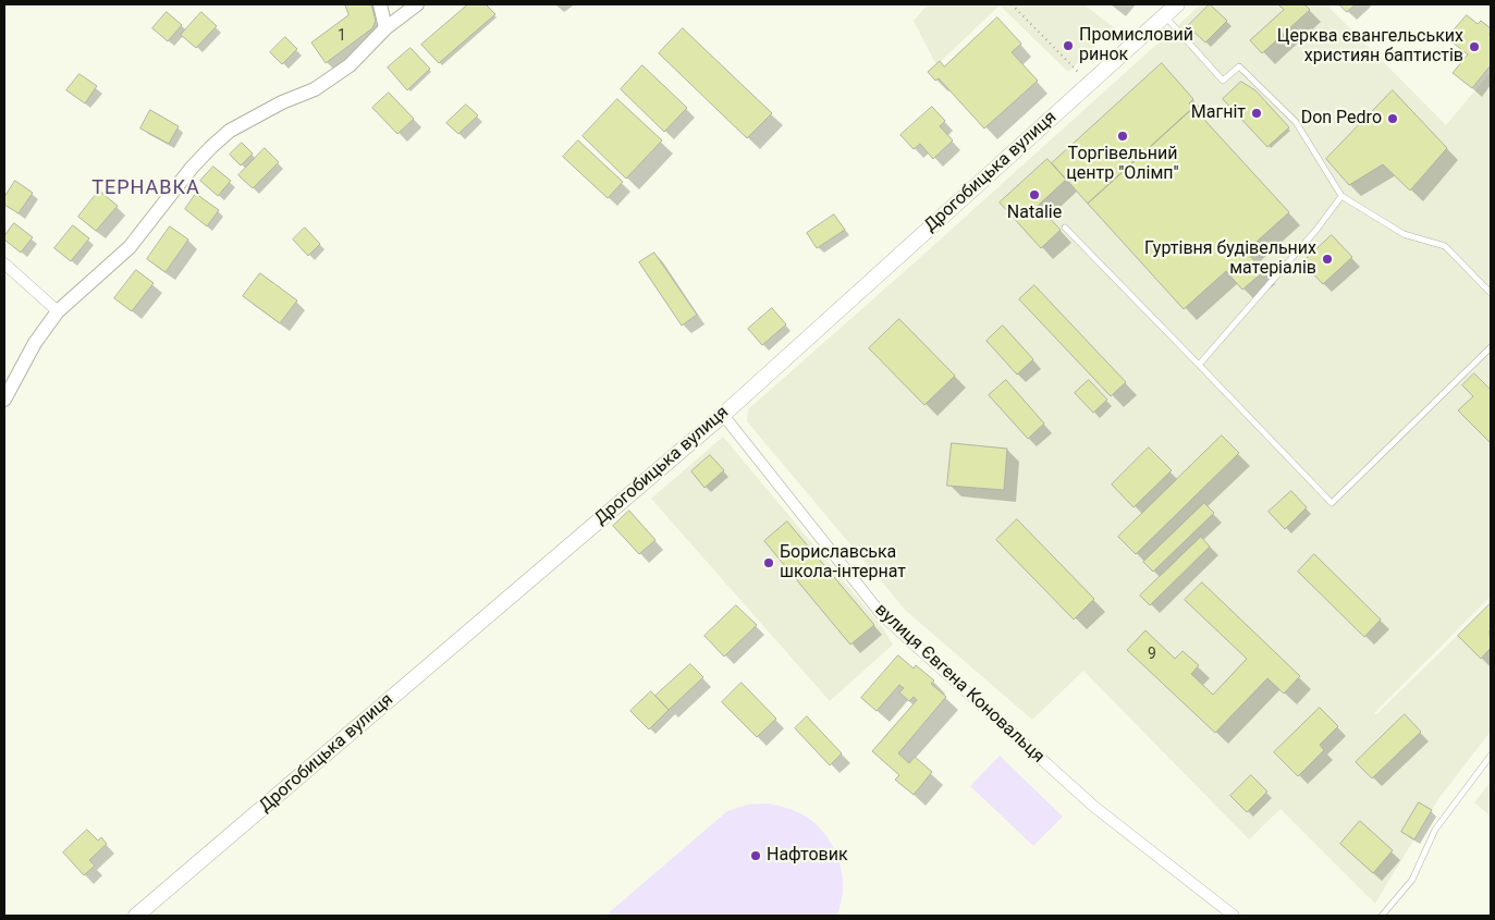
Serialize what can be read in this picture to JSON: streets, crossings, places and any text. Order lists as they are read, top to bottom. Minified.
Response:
{"streets":{"main road":["Дрогобицька вулиця"],"street":["вулиця Євгена Коновальця"]},"crossings":[["Дрогобицька вулиця","вулиця Євгена Коновальця"]],"districts":["ТЕРНАВКА"],"places":["Промисловий ринок","Церква євангельських християн баптистів","Магніт","Don Pedro","Торгівельний центр \"Олімп\"","Natalie","Гуртівня будівельних матеріалів","Бориславська школа-інтернат","Нафтовик"],"house_numbers":["1","9"]}
